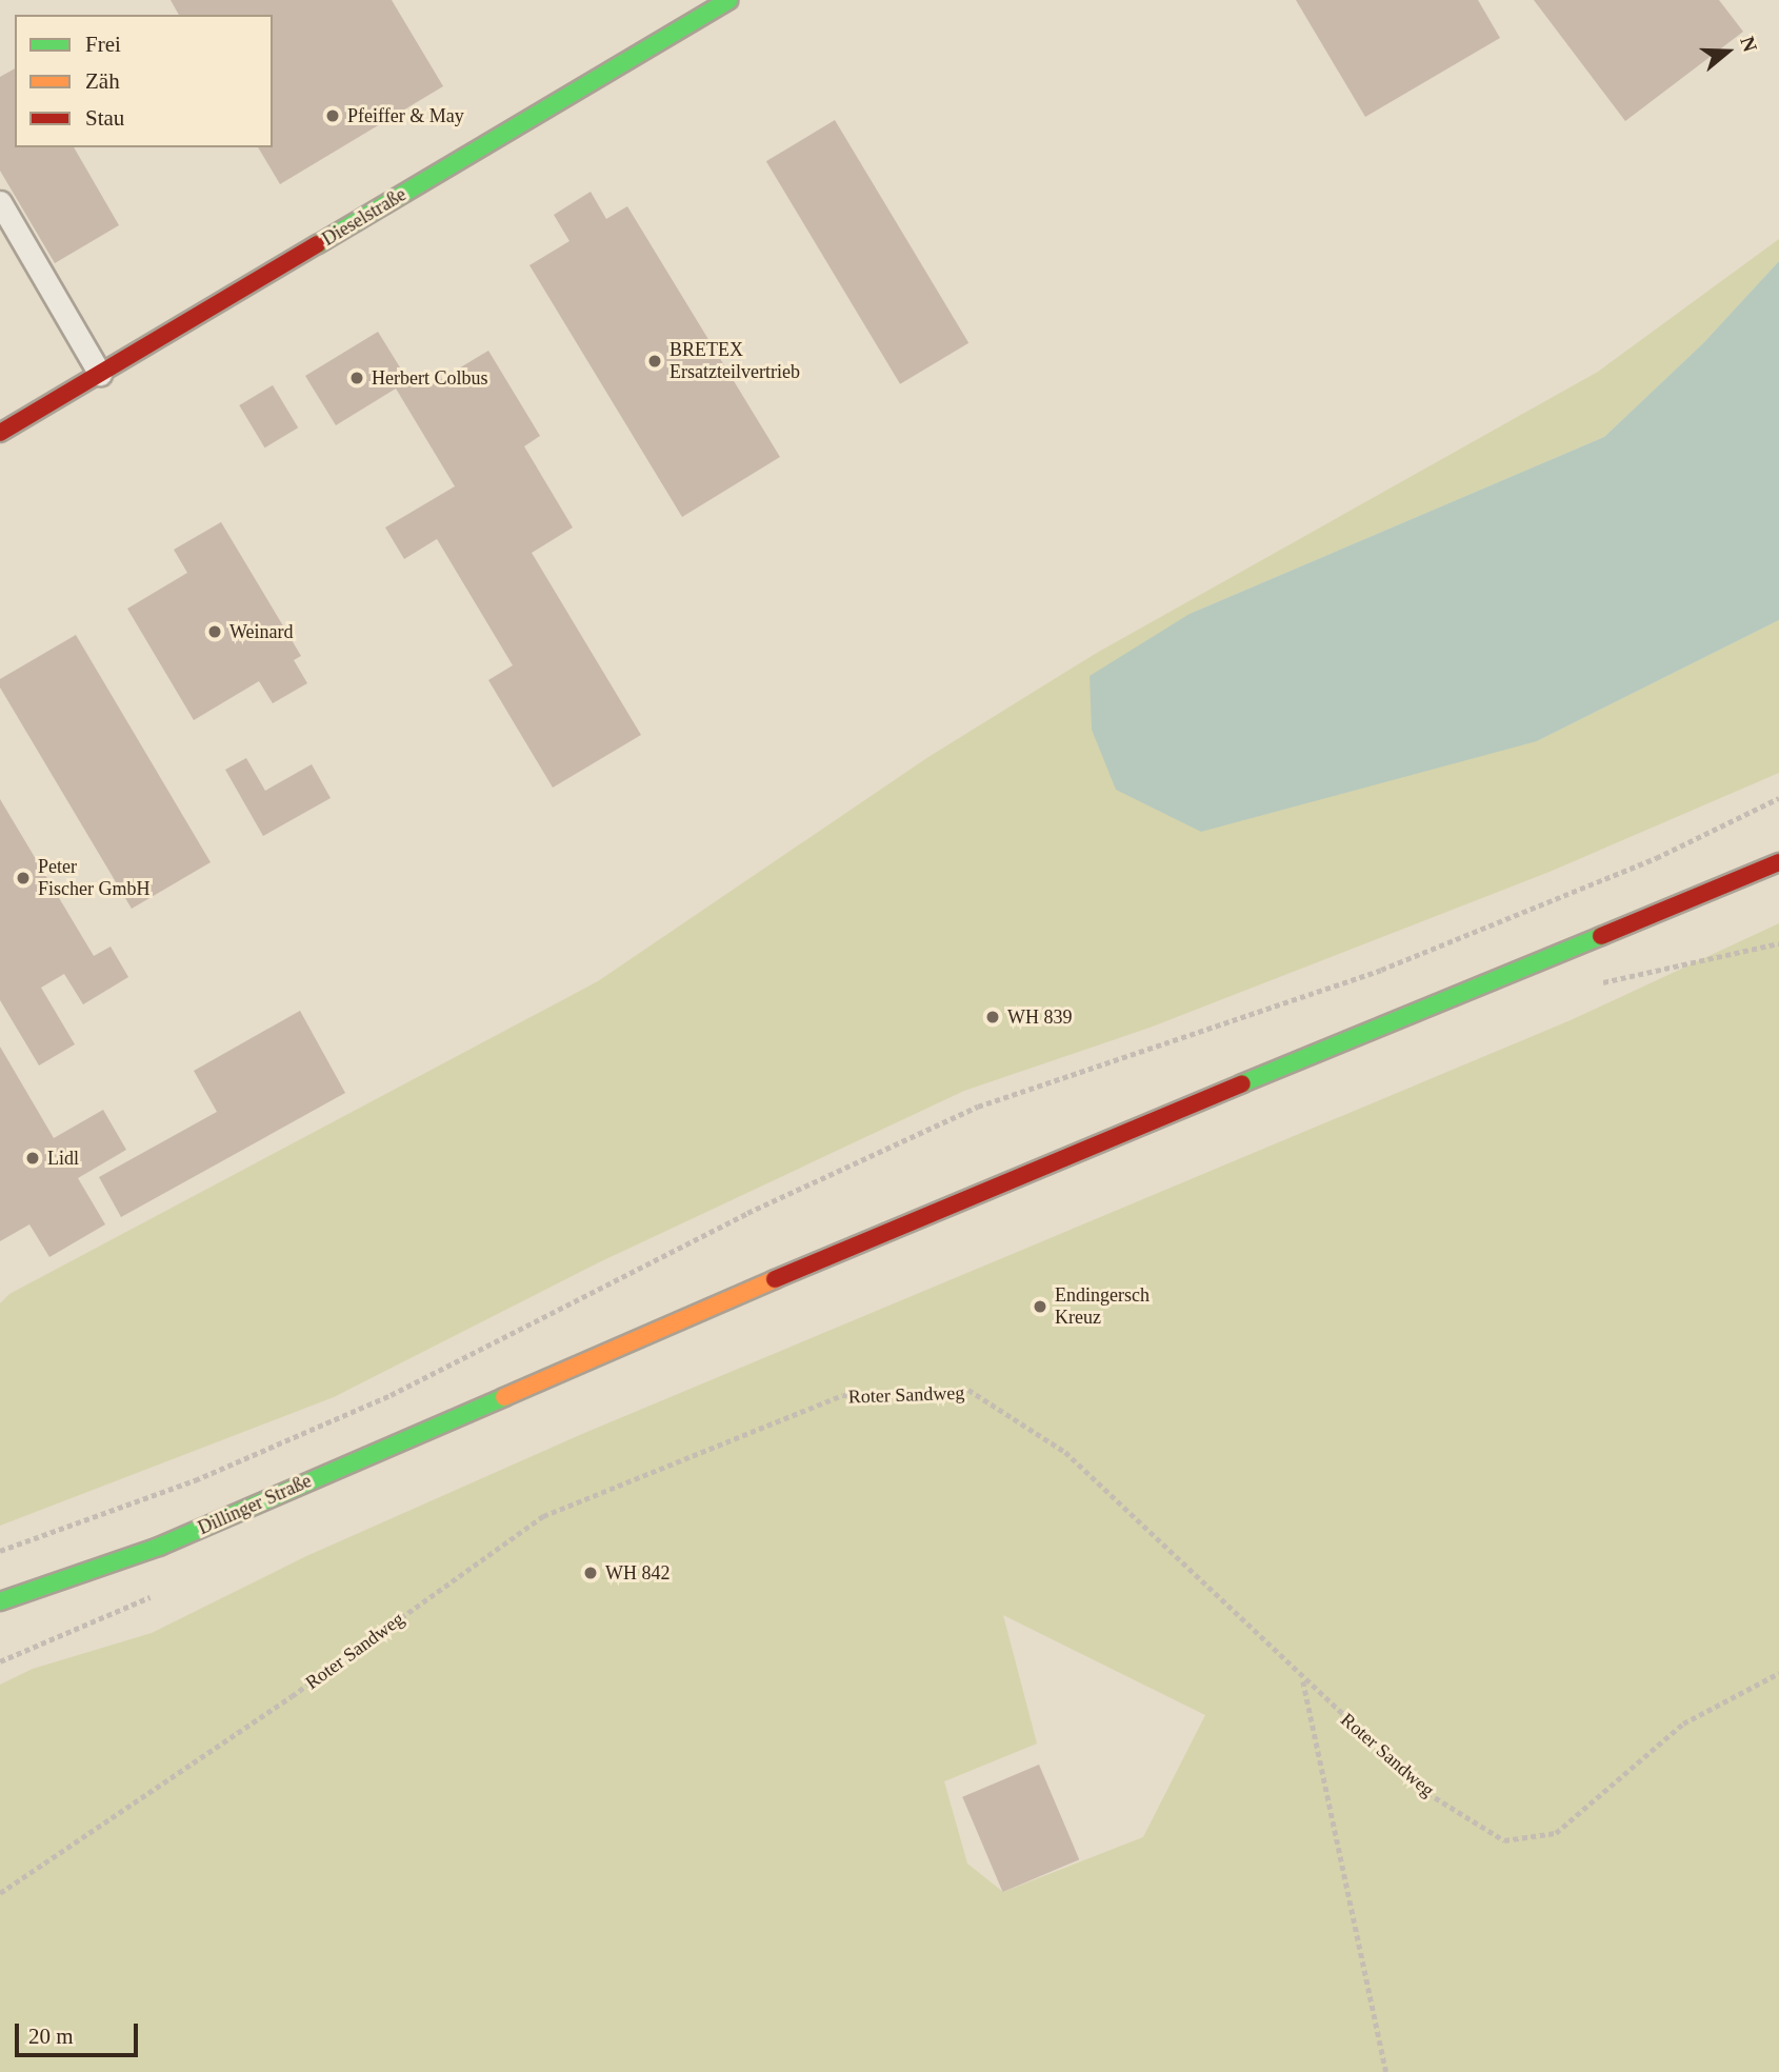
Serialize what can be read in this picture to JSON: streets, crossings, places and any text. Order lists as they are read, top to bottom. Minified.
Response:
{"streets":{"street":["Dieselstraße","Dillinger Straße"],"path":["Roter Sandweg"]},"places":["Pfeiffer & May","BRETEX Ersatzteilvertrieb","Herbert Colbus","Weinard","Peter Fischer GmbH","WH 839","Lidl","Endingersch Kreuz","WH 842"],"legend":["Frei","Zäh","Stau"],"scale_bar":"20 m","north":"right"}
